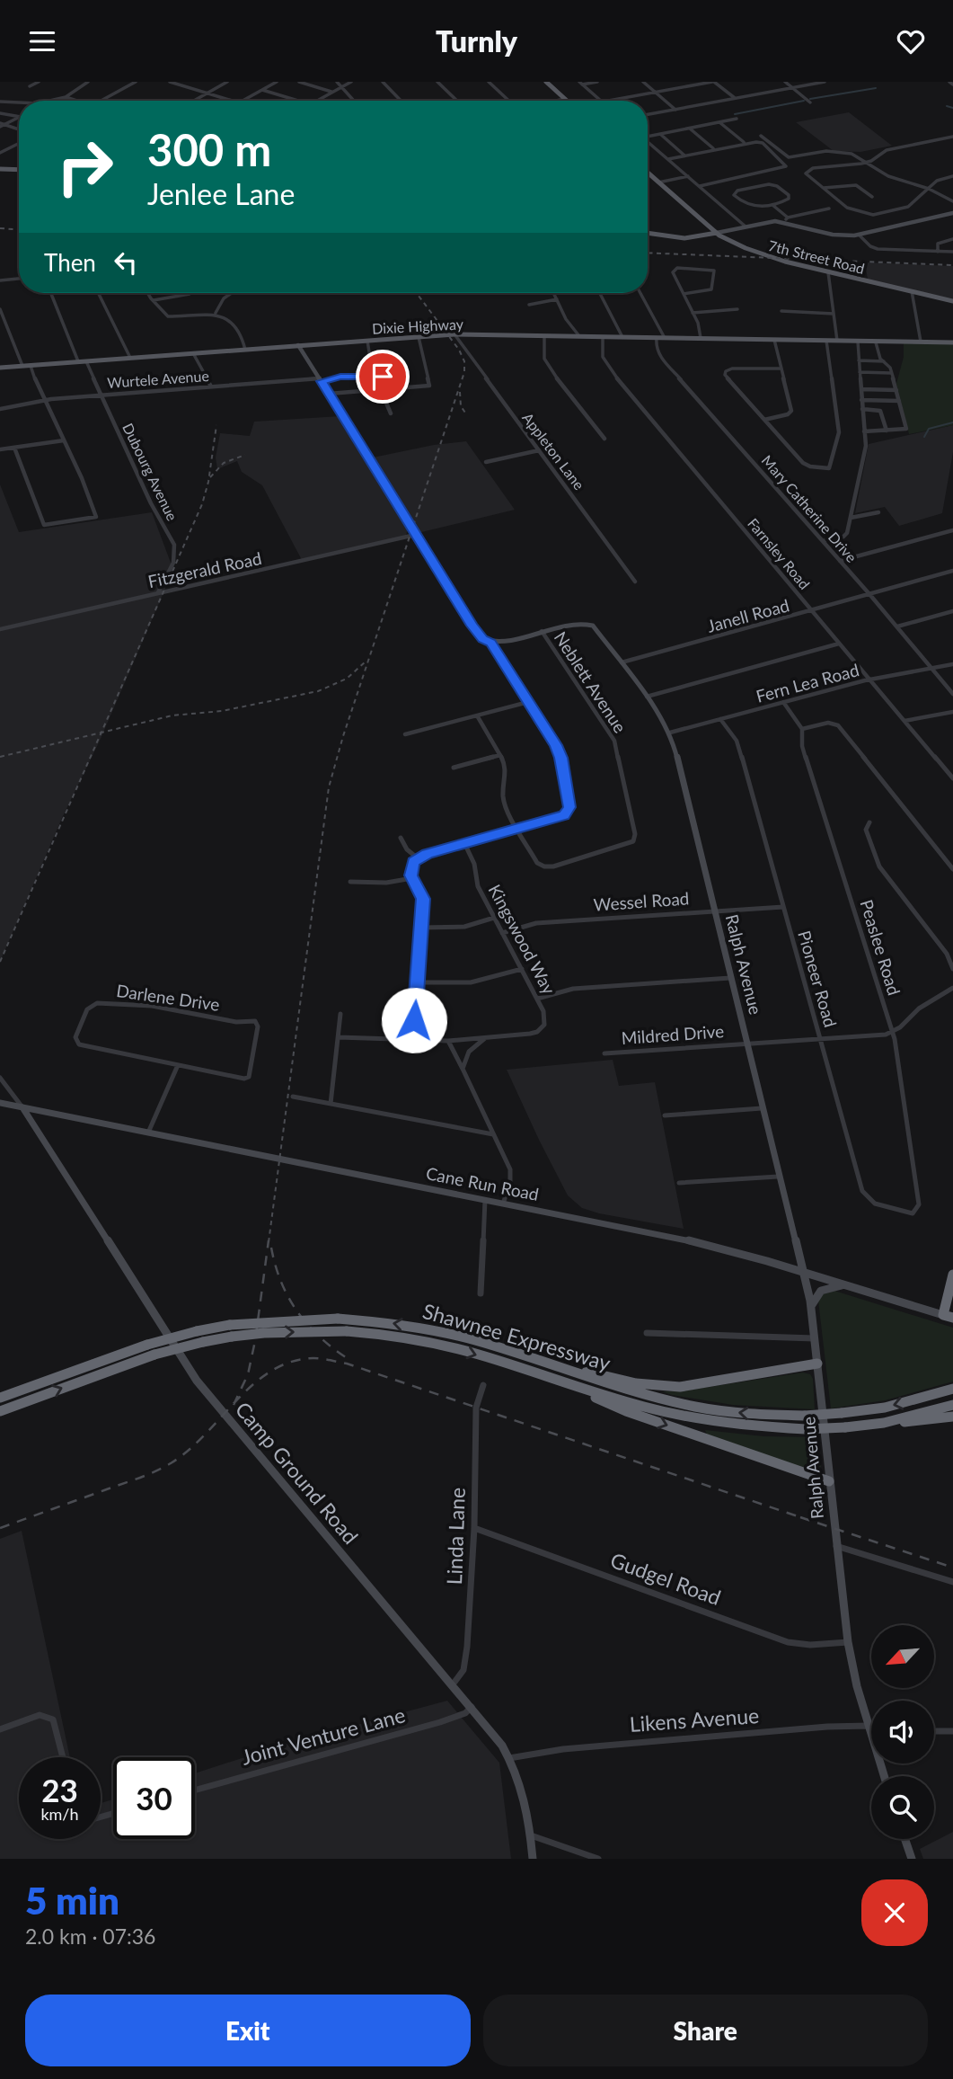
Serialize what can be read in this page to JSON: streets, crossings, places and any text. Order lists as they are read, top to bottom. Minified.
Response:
{"streets":{"highway":["Shawnee Expressway"],"main road":["7th Street Road","Dixie Highway"],"street":["Wurtele Avenue","Appleton Lane","Dubourg Avenue","Mary Catherine Drive","Farnsley Road","Fitzgerald Road","Janell Road","Neblett Avenue","Fern Lea Road","Wessel Road","Kingswood Way","Peaslee Road","Ralph Avenue","Pioneer Road","Darlene Drive","Mildred Drive","Cane Run Road","Camp Ground Road","Linda Lane","Gudgel Road","Likens Avenue","Joint Venture Lane"]},"crossings":[["Dixie Highway","Wurtele Avenue"],["Dixie Highway","Appleton Lane"],["Dixie Highway","Dubourg Avenue"],["Dixie Highway","Mary Catherine Drive"],["Dixie Highway","Farnsley Road"],["Wurtele Avenue","Dubourg Avenue"],["Dubourg Avenue","Fitzgerald Road"],["Mary Catherine Drive","Janell Road"],["Mary Catherine Drive","Fern Lea Road"],["Farnsley Road","Janell Road"],["Farnsley Road","Fern Lea Road"],["Janell Road","Ralph Avenue"],["Neblett Avenue","Ralph Avenue"],["Fern Lea Road","Ralph Avenue"],["Fern Lea Road","Pioneer Road"],["Wessel Road","Kingswood Way"],["Wessel Road","Ralph Avenue"],["Wessel Road","Pioneer Road"],["Peaslee Road","Pioneer Road"],["Peaslee Road","Mildred Drive"],["Ralph Avenue","Mildred Drive"],["Ralph Avenue","Cane Run Road"],["Ralph Avenue","Gudgel Road"],["Ralph Avenue","Likens Avenue"],["Pioneer Road","Mildred Drive"],["Cane Run Road","Camp Ground Road"],["Camp Ground Road","Linda Lane"],["Camp Ground Road","Likens Avenue"],["Camp Ground Road","Joint Venture Lane"],["Linda Lane","Gudgel Road"]],"north":"bottom left","page":{"header":"Turnly","turn":["300 m","Jenlee Lane"],"then":"Then","speed":"23 km/h","limit":"30","heading":["5 min","2.0 km · 07:36"],"buttons":["Exit","Share"]}}
